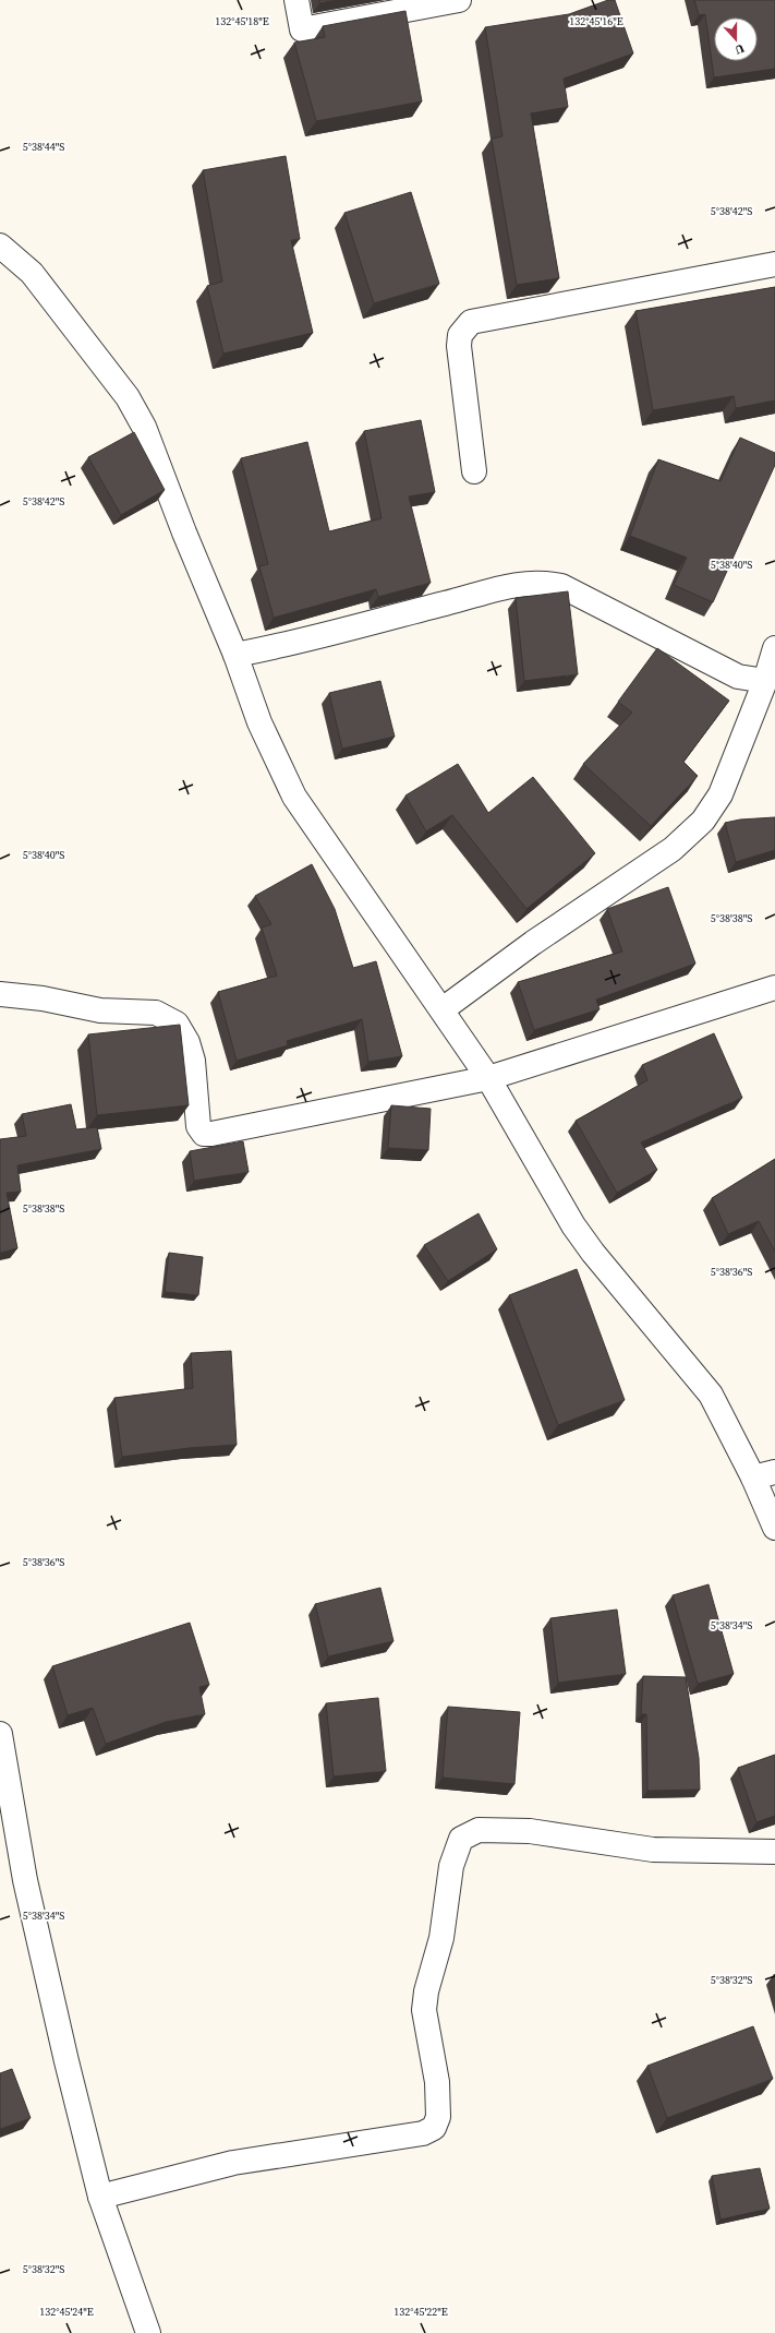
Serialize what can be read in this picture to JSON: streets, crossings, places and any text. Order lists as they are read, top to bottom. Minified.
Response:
{"north":"bottom","coordinates":["132°45'18\"E","132°45'16\"E","5°38'44\"S","5°38'42\"S","5°38'40\"S","5°38'38\"S","5°38'36\"S","5°38'34\"S","5°38'32\"S","132°45'24\"E","132°45'22\"E"]}
